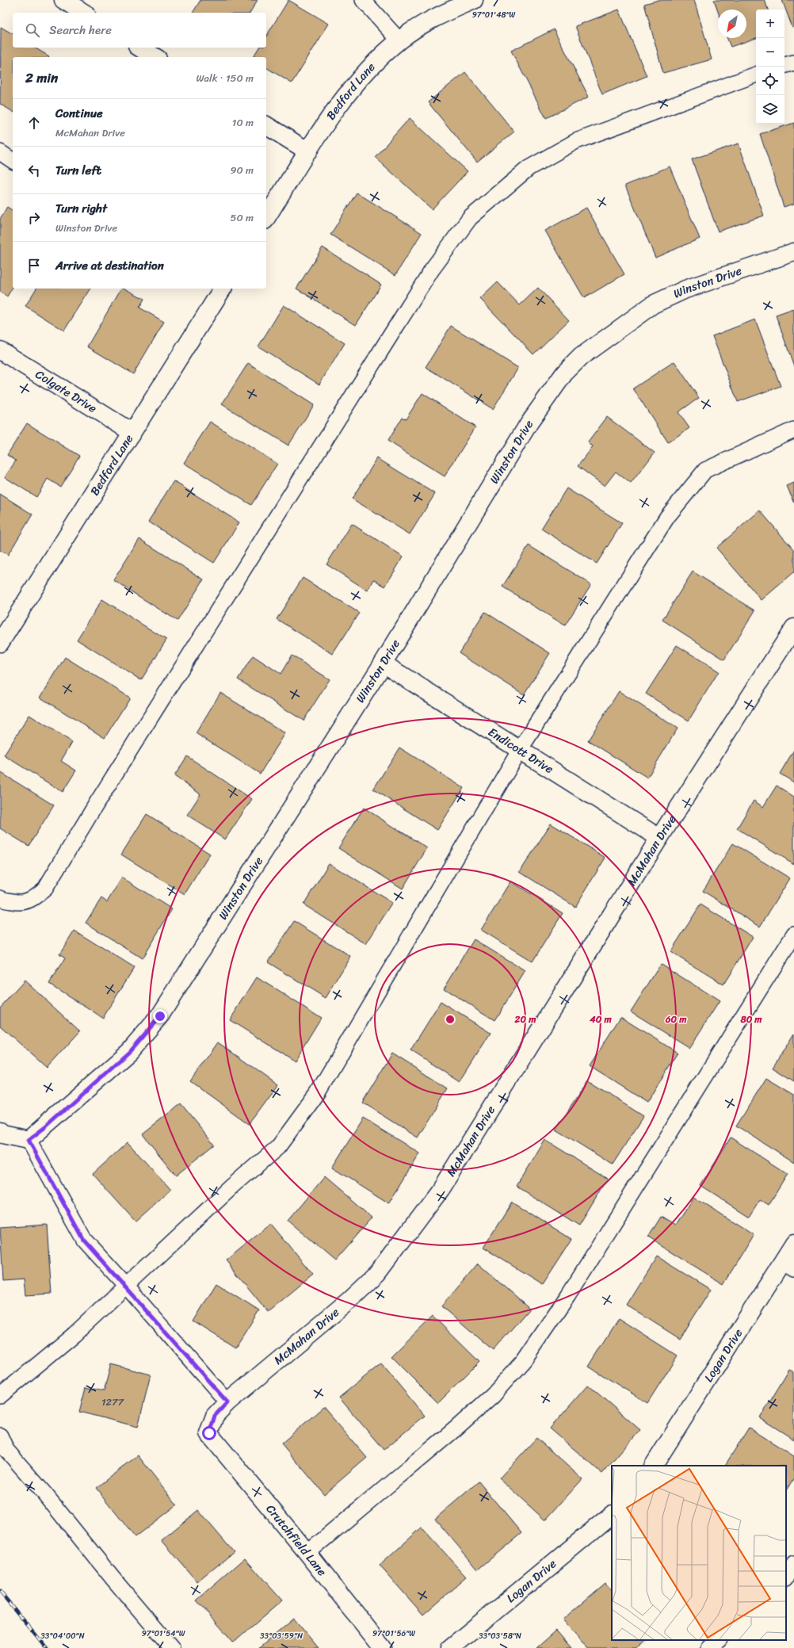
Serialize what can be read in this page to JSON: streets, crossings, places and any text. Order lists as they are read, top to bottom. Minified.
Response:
{"streets":{"street":["Bedford Lane","Winston Drive","Colgate Drive","Endicott Drive","McMahan Drive","Logan Drive","Crutchfield Lane"]},"crossings":[["Bedford Lane","Colgate Drive"],["Winston Drive","Endicott Drive"],["Endicott Drive","McMahan Drive"],["McMahan Drive","Crutchfield Lane"]],"house_numbers":["1277"],"north":"bottom left","page":{"map_buttons":["+","−"],"search":"Search here","heading":["2 min","Walk · 150 m"],"list":[["Continue","McMahan Drive","10 m"],["Turn left","90 m"],["Turn right","Winston Drive","50 m"],"Arrive at destination"]},"coordinates":["97°01'48\"W","97°01'54\"W","97°01'56\"W","33°04'00\"N","33°03'59\"N","33°03'58\"N"],"rings":["20 m","40 m","60 m","80 m"]}
